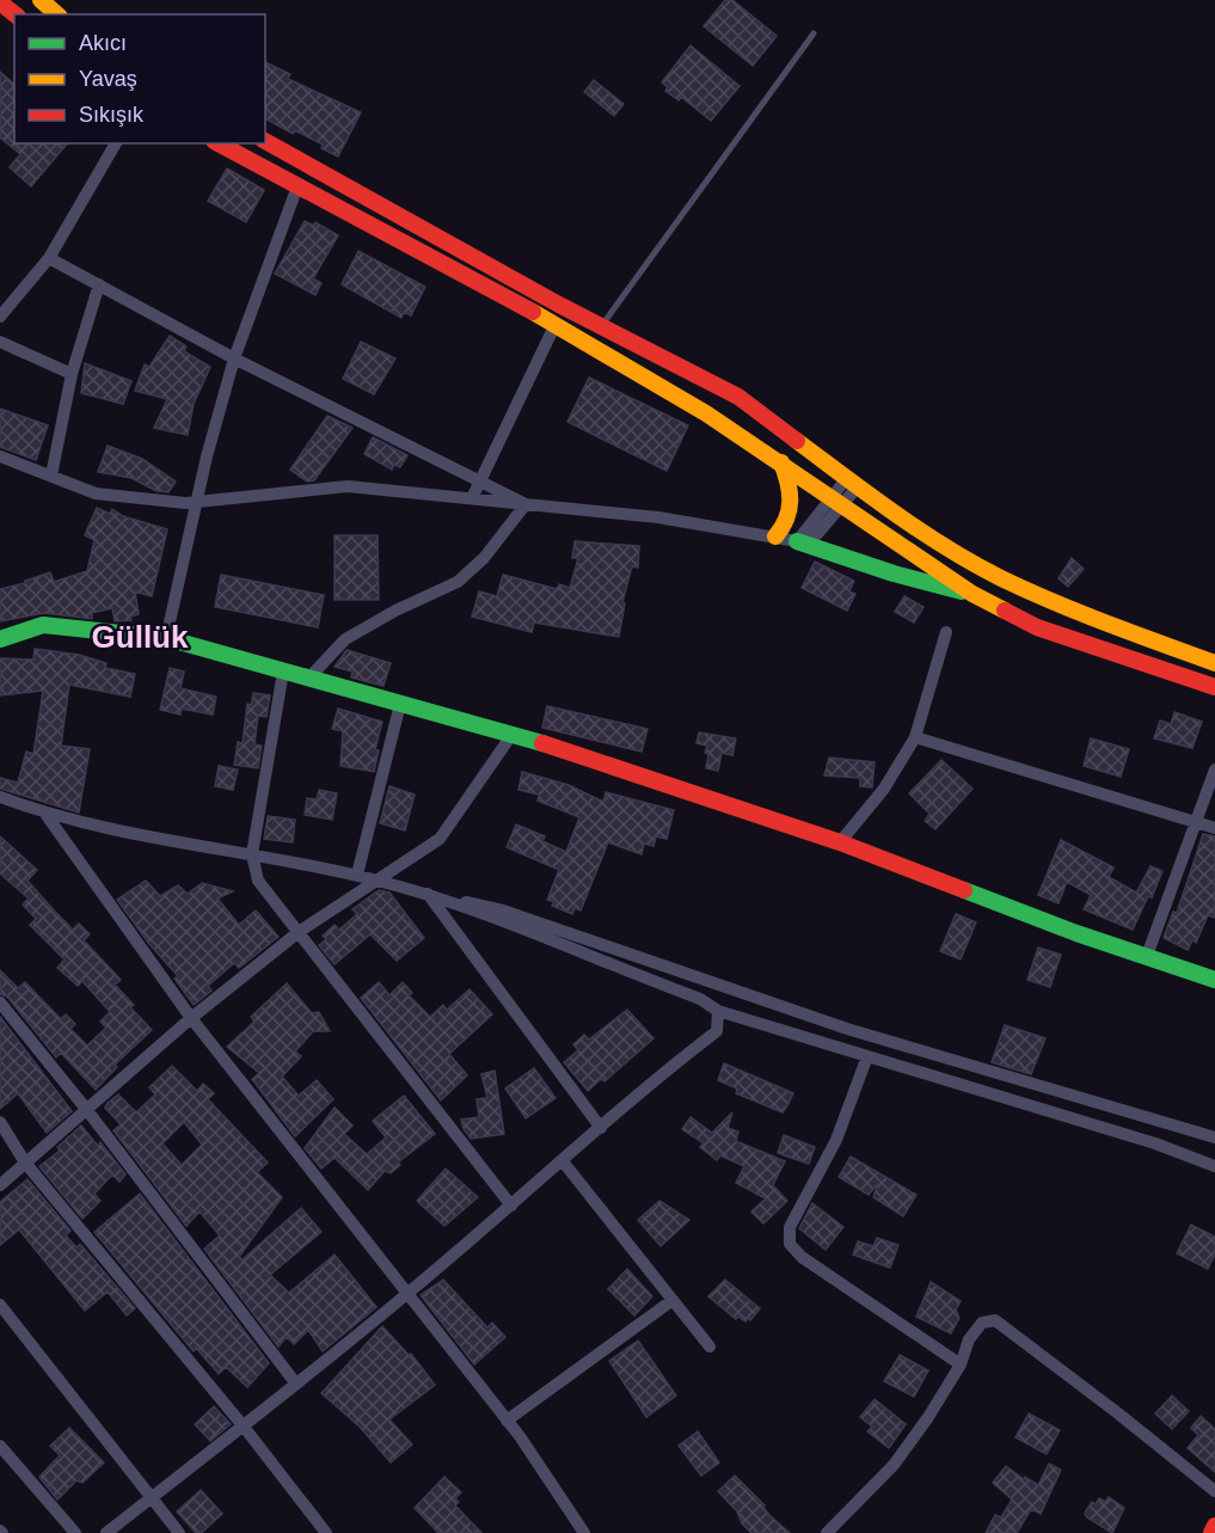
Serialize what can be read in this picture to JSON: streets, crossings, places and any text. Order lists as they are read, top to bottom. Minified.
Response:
{"districts":["Güllük"],"legend":["Akıcı","Yavaş","Sıkışık"]}
